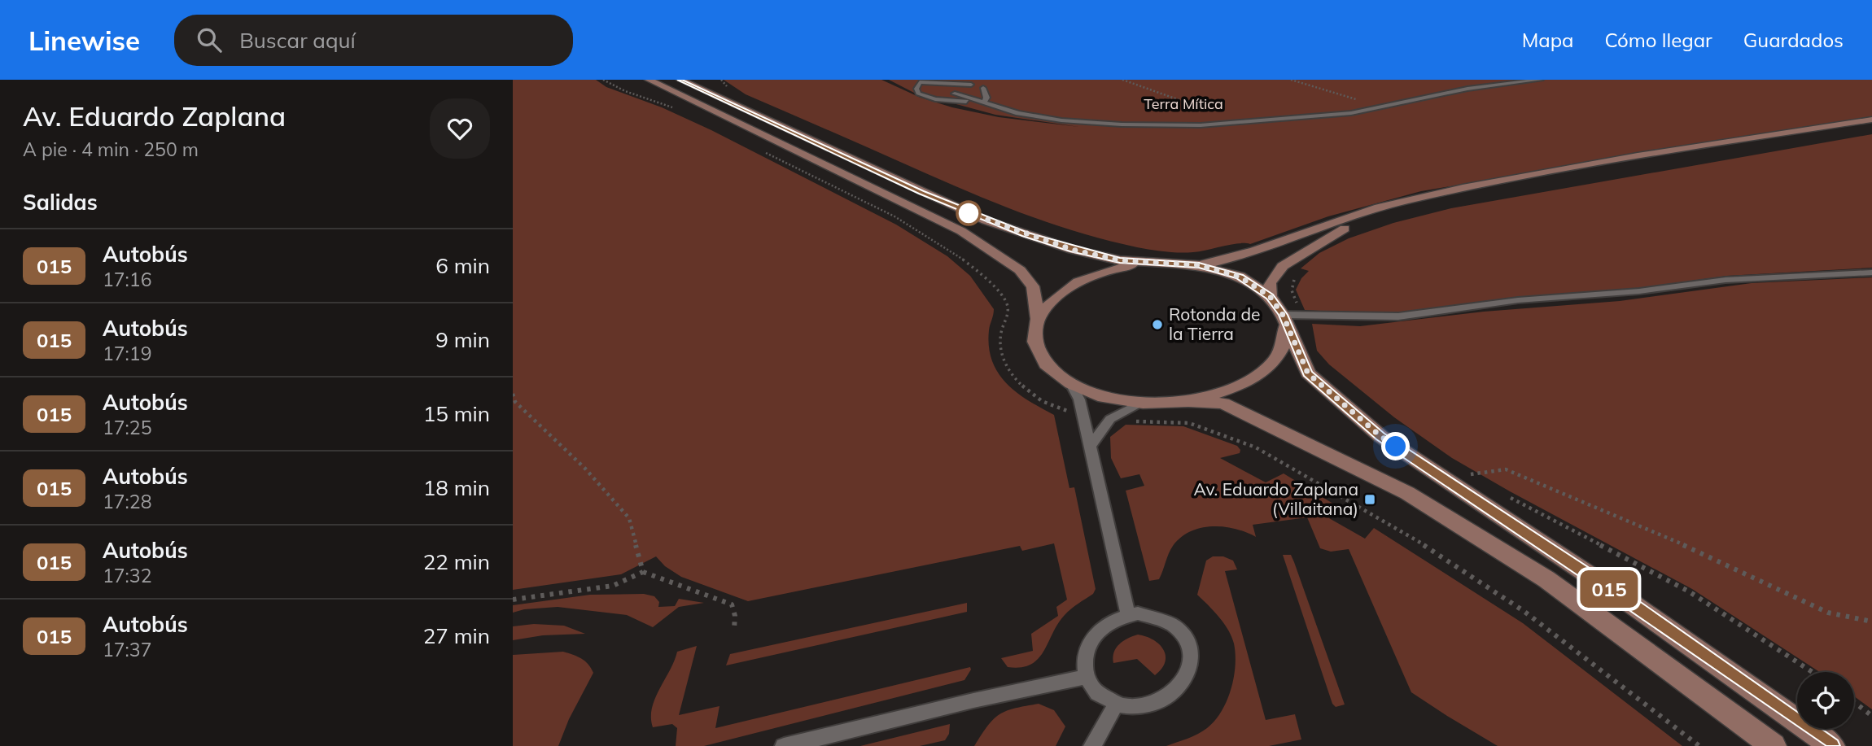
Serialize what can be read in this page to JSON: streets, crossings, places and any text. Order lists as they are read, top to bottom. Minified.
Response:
{"parks":["Terra Mítica"],"places":{"other":["Rotonda de la Tierra"],"transit":["Av. Eduardo Zaplana (Villaitana)"]},"lines":["bus line 015"],"page":{"header":"Linewise","search":"Buscar aquí","nav":["Mapa","Cómo llegar","Guardados"],"heading":[["Av. Eduardo Zaplana","A pie · 4 min · 250 m"],"Salidas"],"on_map":"015","list":[{"mark":"015","name":"Autobús","note":"17:16","value":"6 min"},{"mark":"015","name":"Autobús","note":"17:19","value":"9 min"},{"mark":"015","name":"Autobús","note":"17:25","value":"15 min"},{"mark":"015","name":"Autobús","note":"17:28","value":"18 min"},{"mark":"015","name":"Autobús","note":"17:32","value":"22 min"},{"mark":"015","name":"Autobús","note":"17:37","value":"27 min"}]}}
